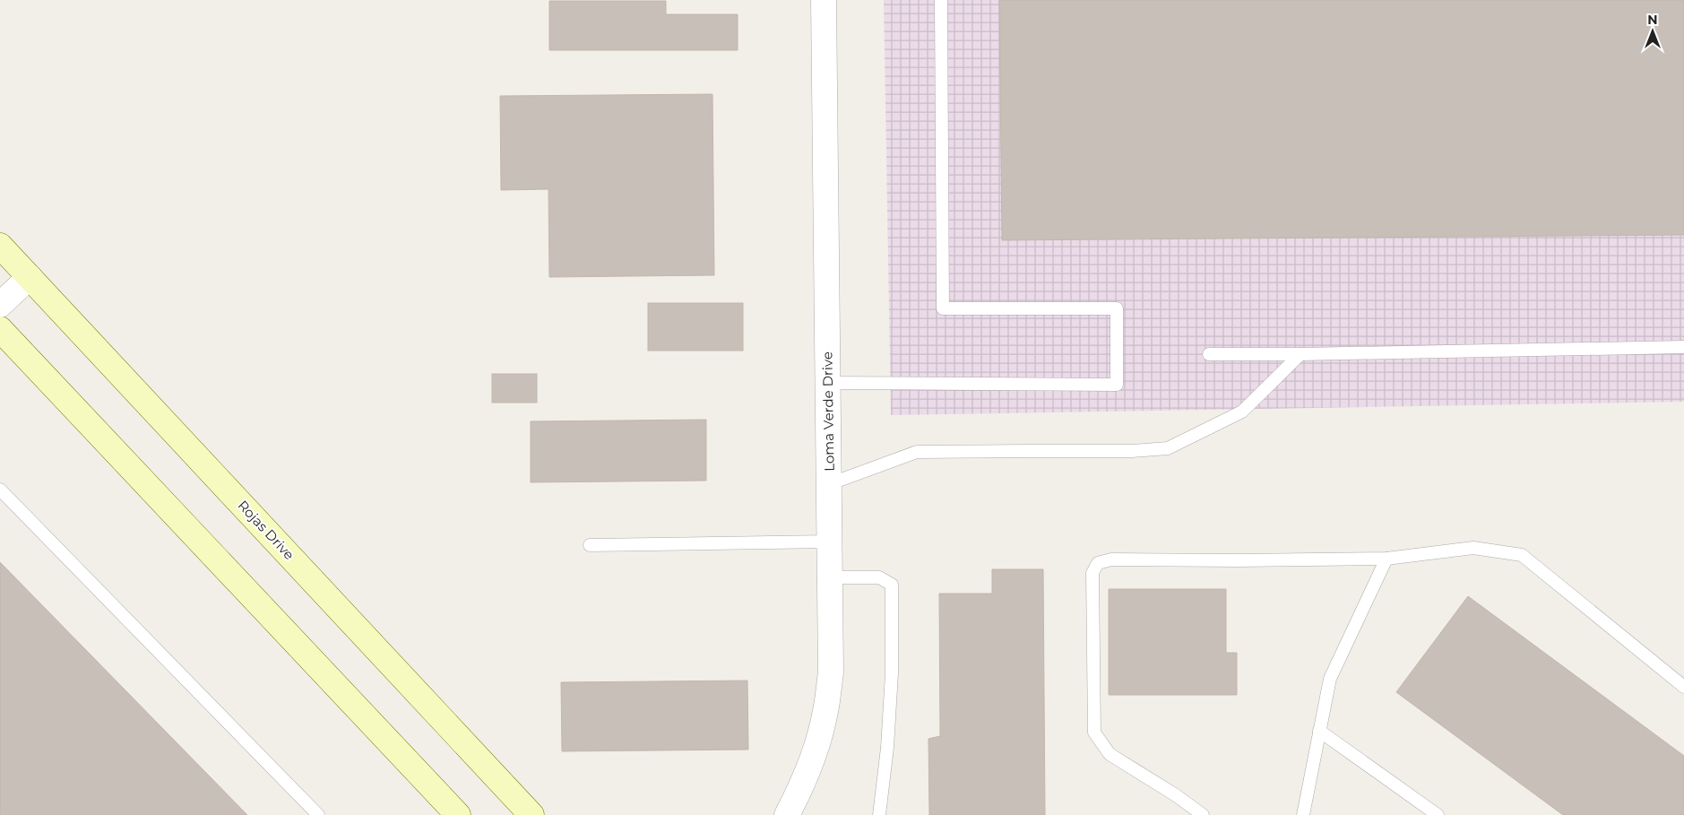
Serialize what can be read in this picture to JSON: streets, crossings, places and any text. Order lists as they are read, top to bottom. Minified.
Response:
{"streets":{"main road":["Rojas Drive"],"street":["Loma Verde Drive"]},"north":"top"}
